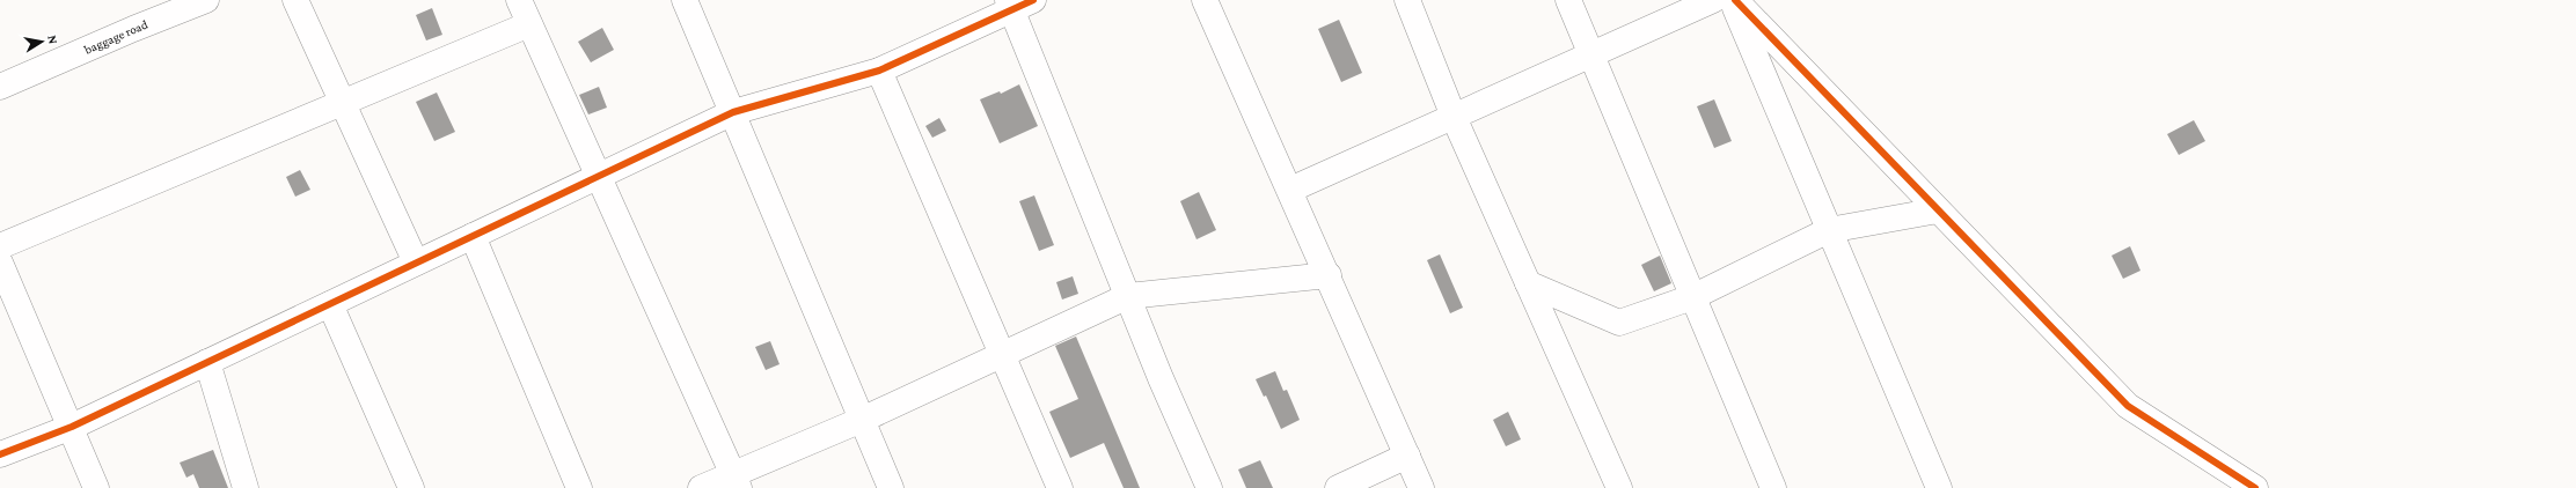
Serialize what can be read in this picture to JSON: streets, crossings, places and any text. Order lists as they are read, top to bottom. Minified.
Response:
{"streets":{"street":["baggage road"]},"north":"right"}
